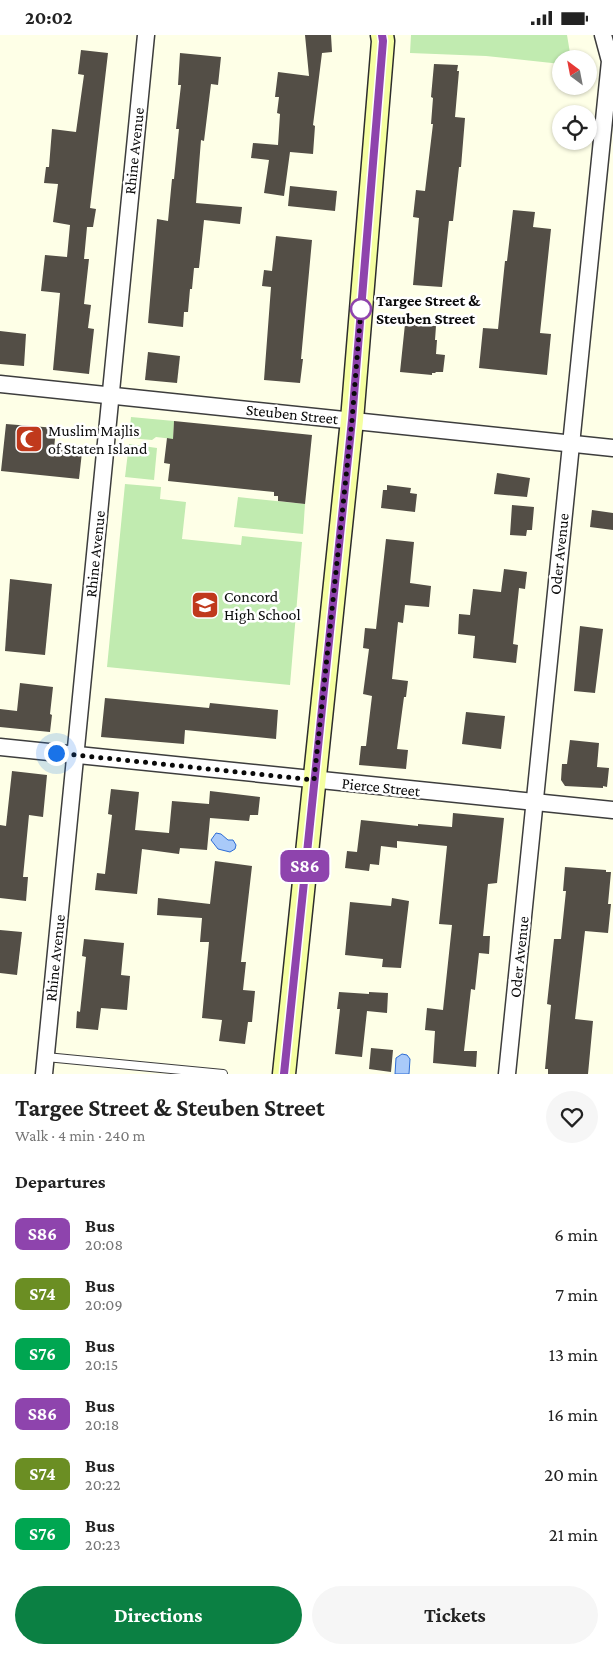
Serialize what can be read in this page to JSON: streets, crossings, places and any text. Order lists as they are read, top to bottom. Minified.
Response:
{"streets":{"street":["Rhine Avenue","Steuben Street","Oder Avenue","Pierce Street"]},"crossings":[["Rhine Avenue","Steuben Street"],["Rhine Avenue","Pierce Street"],["Steuben Street","Oder Avenue"],["Oder Avenue","Pierce Street"]],"places":{"other":["Targee Street & Steuben Street"],"mosque":["Muslim Majlis of Staten Island"],"school or university":["Concord High School"]},"lines":["bus line S86"],"north":"top left","page":{"status":"20:02","on_map":"S86","heading":[["Targee Street & Steuben Street","Walk · 4 min · 240 m"],"Departures"],"list":[{"mark":"S86","name":"Bus","note":"20:08","value":"6 min"},{"mark":"S74","name":"Bus","note":"20:09","value":"7 min"},{"mark":"S76","name":"Bus","note":"20:15","value":"13 min"},{"mark":"S86","name":"Bus","note":"20:18","value":"16 min"},{"mark":"S74","name":"Bus","note":"20:22","value":"20 min"},{"mark":"S76","name":"Bus","note":"20:23","value":"21 min"}],"buttons":["Directions","Tickets"]}}
